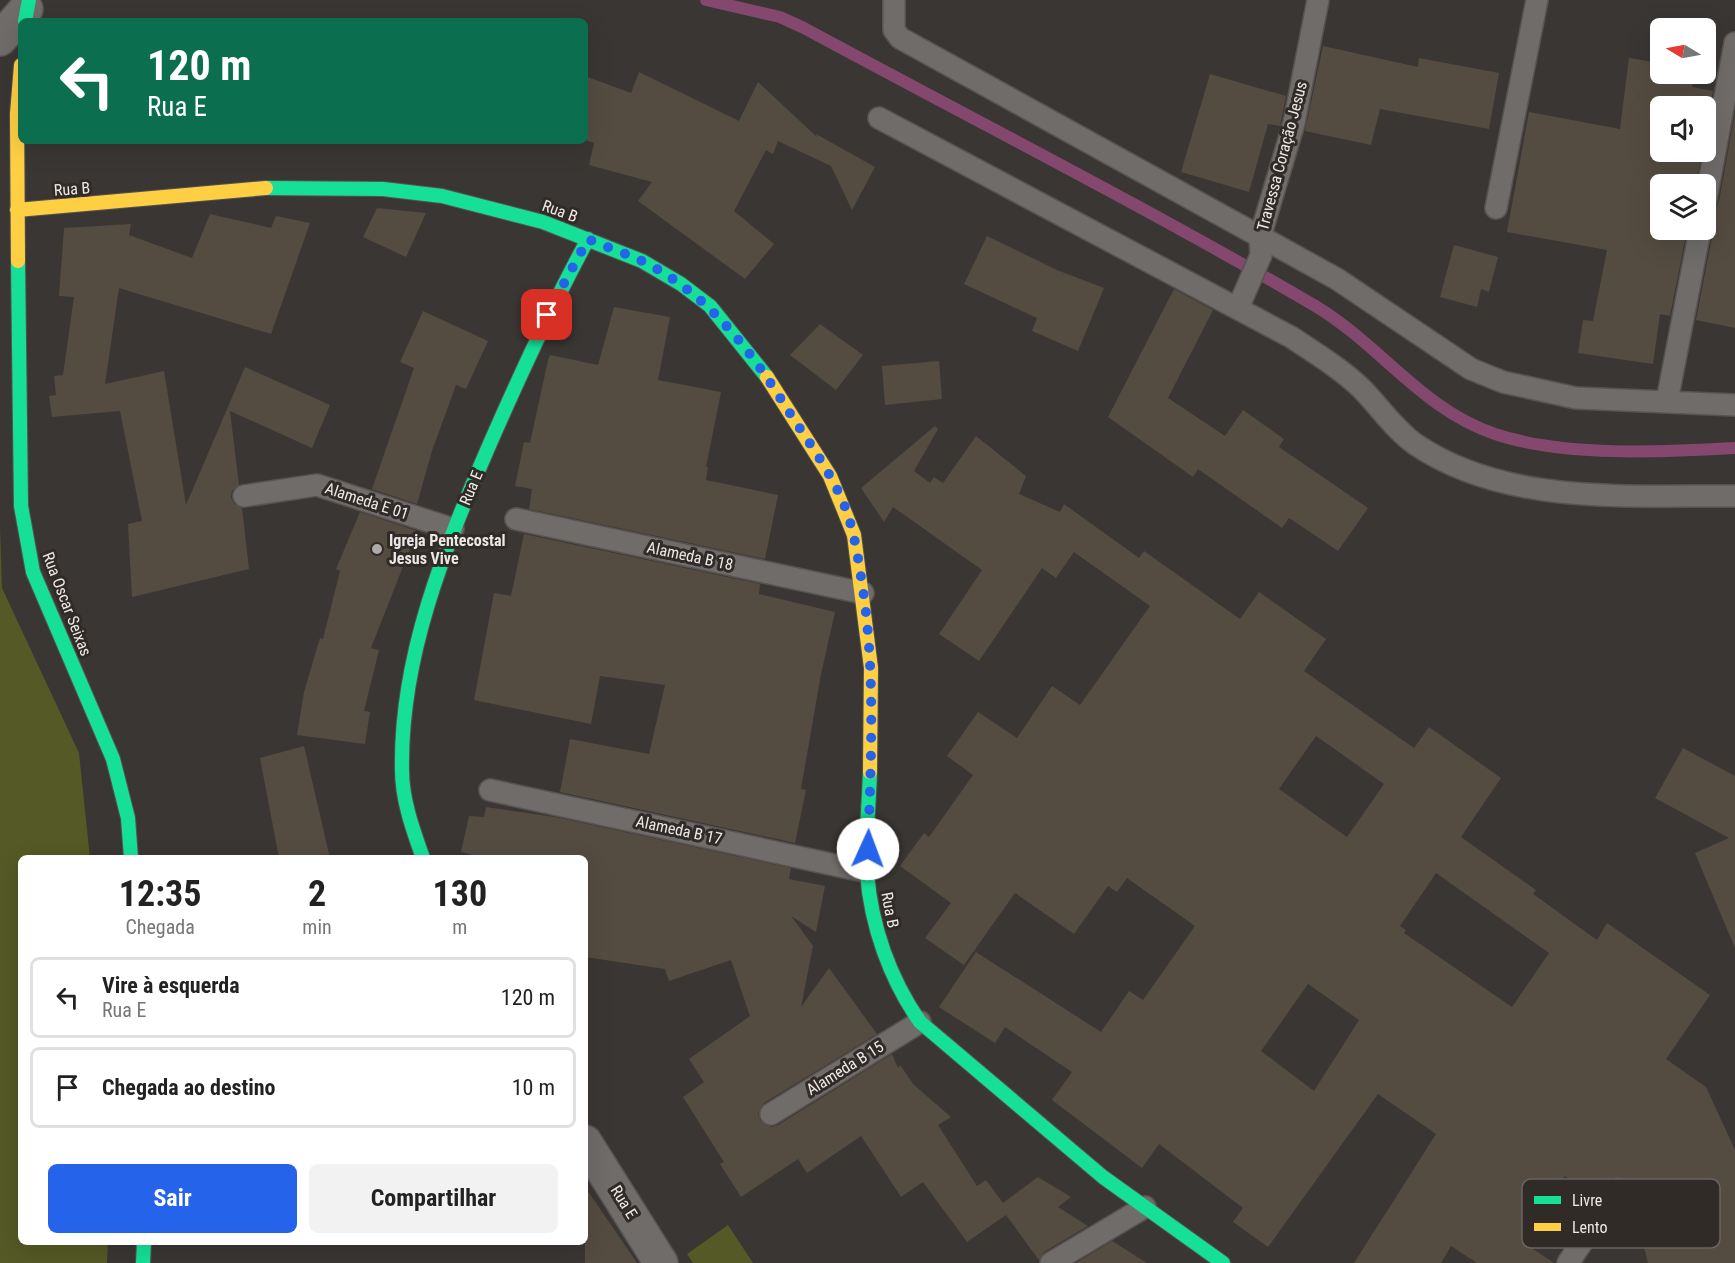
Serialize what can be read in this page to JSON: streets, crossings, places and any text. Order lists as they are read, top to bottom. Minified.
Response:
{"streets":{"street":["Rua B","Rua E","Rua Oscar Seixas"],"lane":["Travessa Coração Jesus","Alameda E 01","Alameda B 18","Alameda B 17","Alameda B 15"]},"crossings":[["Rua B","Rua E"],["Rua B","Alameda B 18"],["Rua B","Rua Oscar Seixas"],["Rua B","Alameda B 17"],["Rua B","Alameda B 15"],["Rua E","Alameda E 01"]],"places":["Igreja Pentecostal Jesus Vive"],"legend":["Livre","Lento"],"north":"left","page":{"turn":["120 m","Rua E"],"eta":["12:35","Chegada","2","min","130","m"],"list":[{"name":"Vire à esquerda","note":"Rua E","value":"120 m"},{"name":"Chegada ao destino","value":"10 m"}],"buttons":["Sair","Compartilhar"]}}
